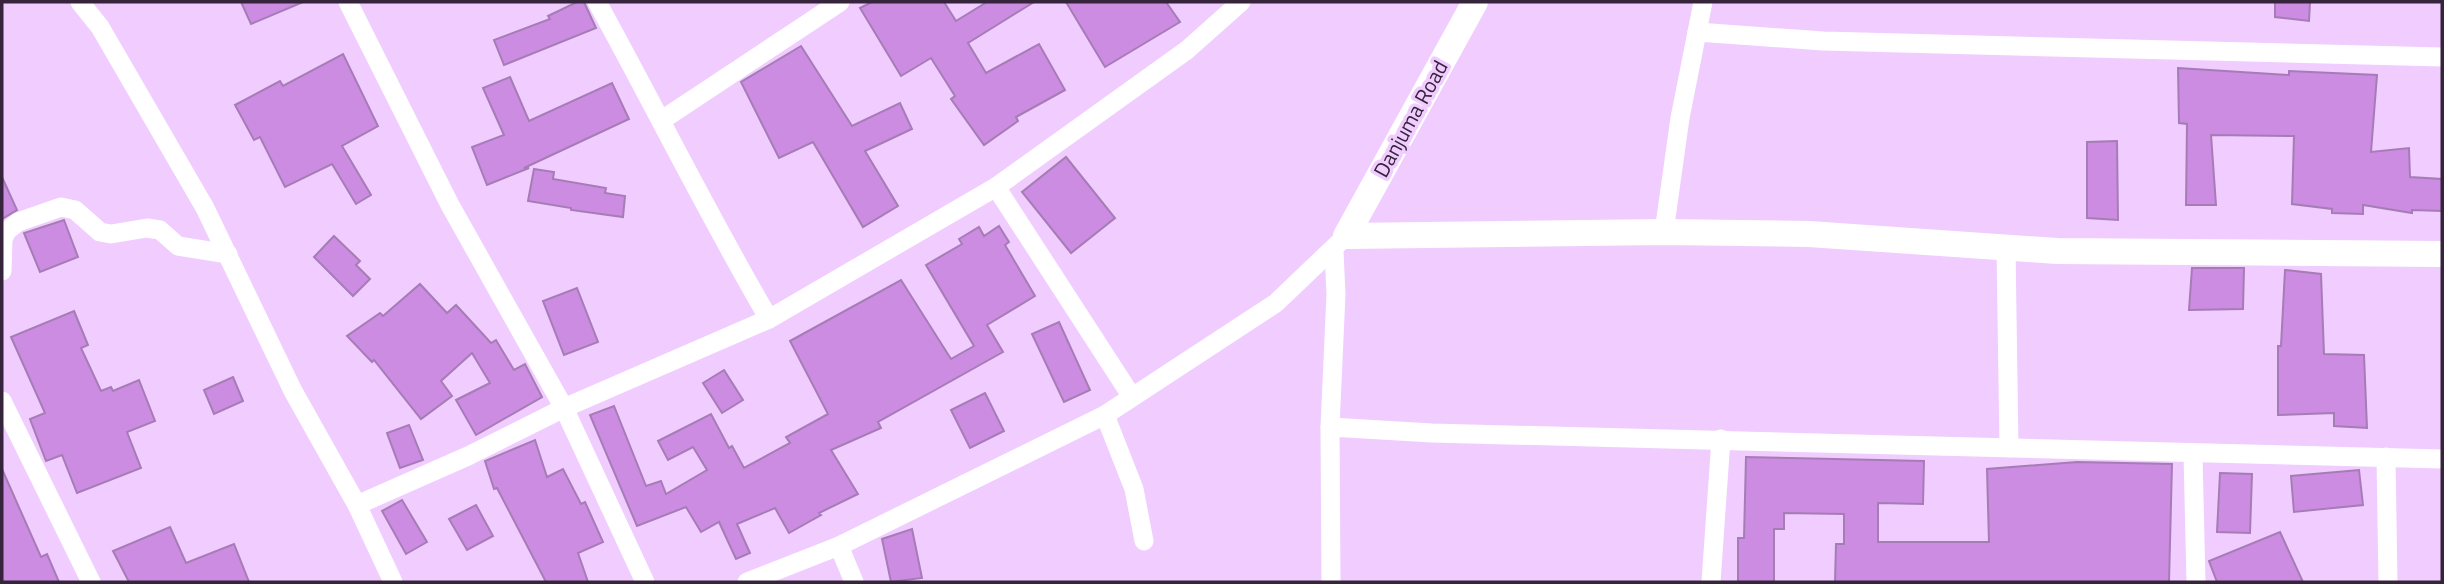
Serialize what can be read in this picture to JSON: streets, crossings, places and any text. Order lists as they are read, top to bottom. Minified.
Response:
{"streets":{"street":["Danjuma Road"]}}
